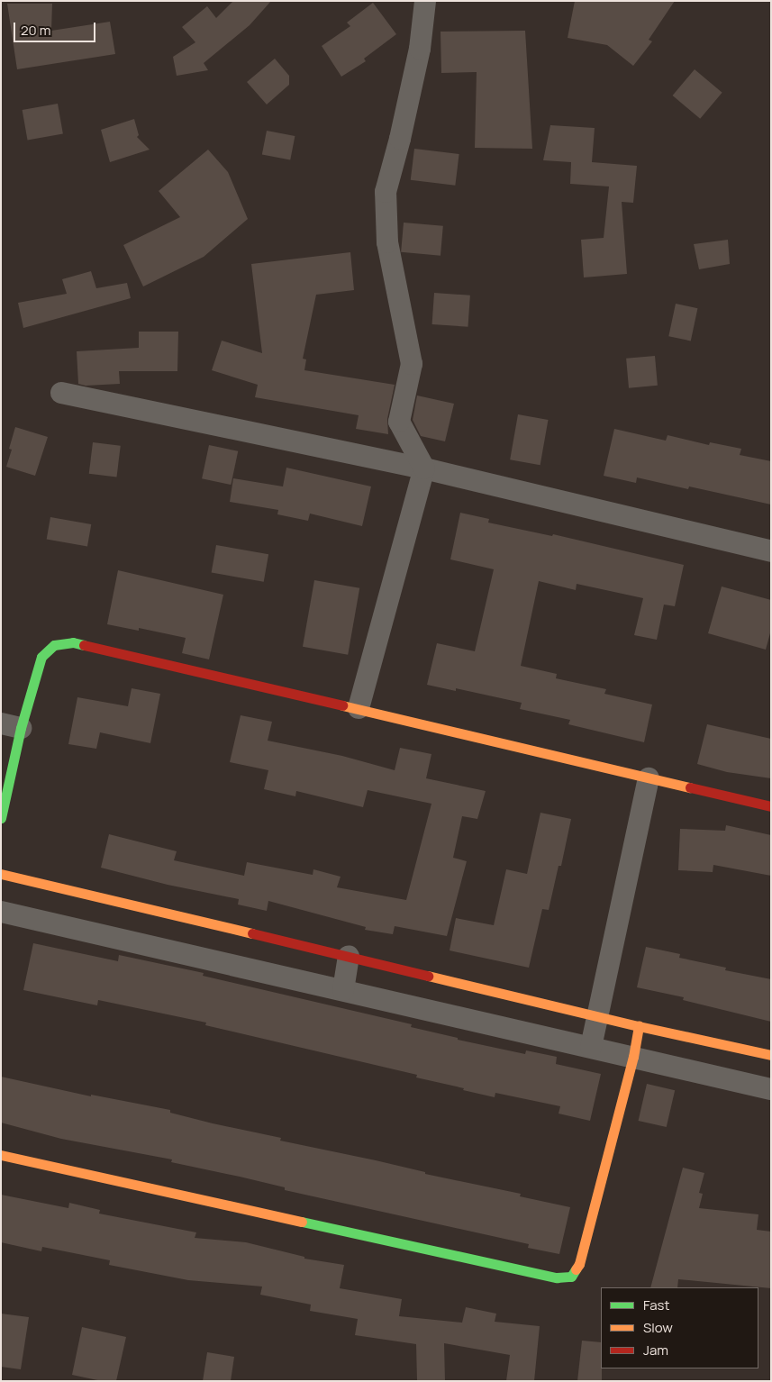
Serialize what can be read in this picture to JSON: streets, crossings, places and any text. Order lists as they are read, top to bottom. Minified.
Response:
{"legend":["Fast","Slow","Jam"],"scale_bar":"20 m"}
